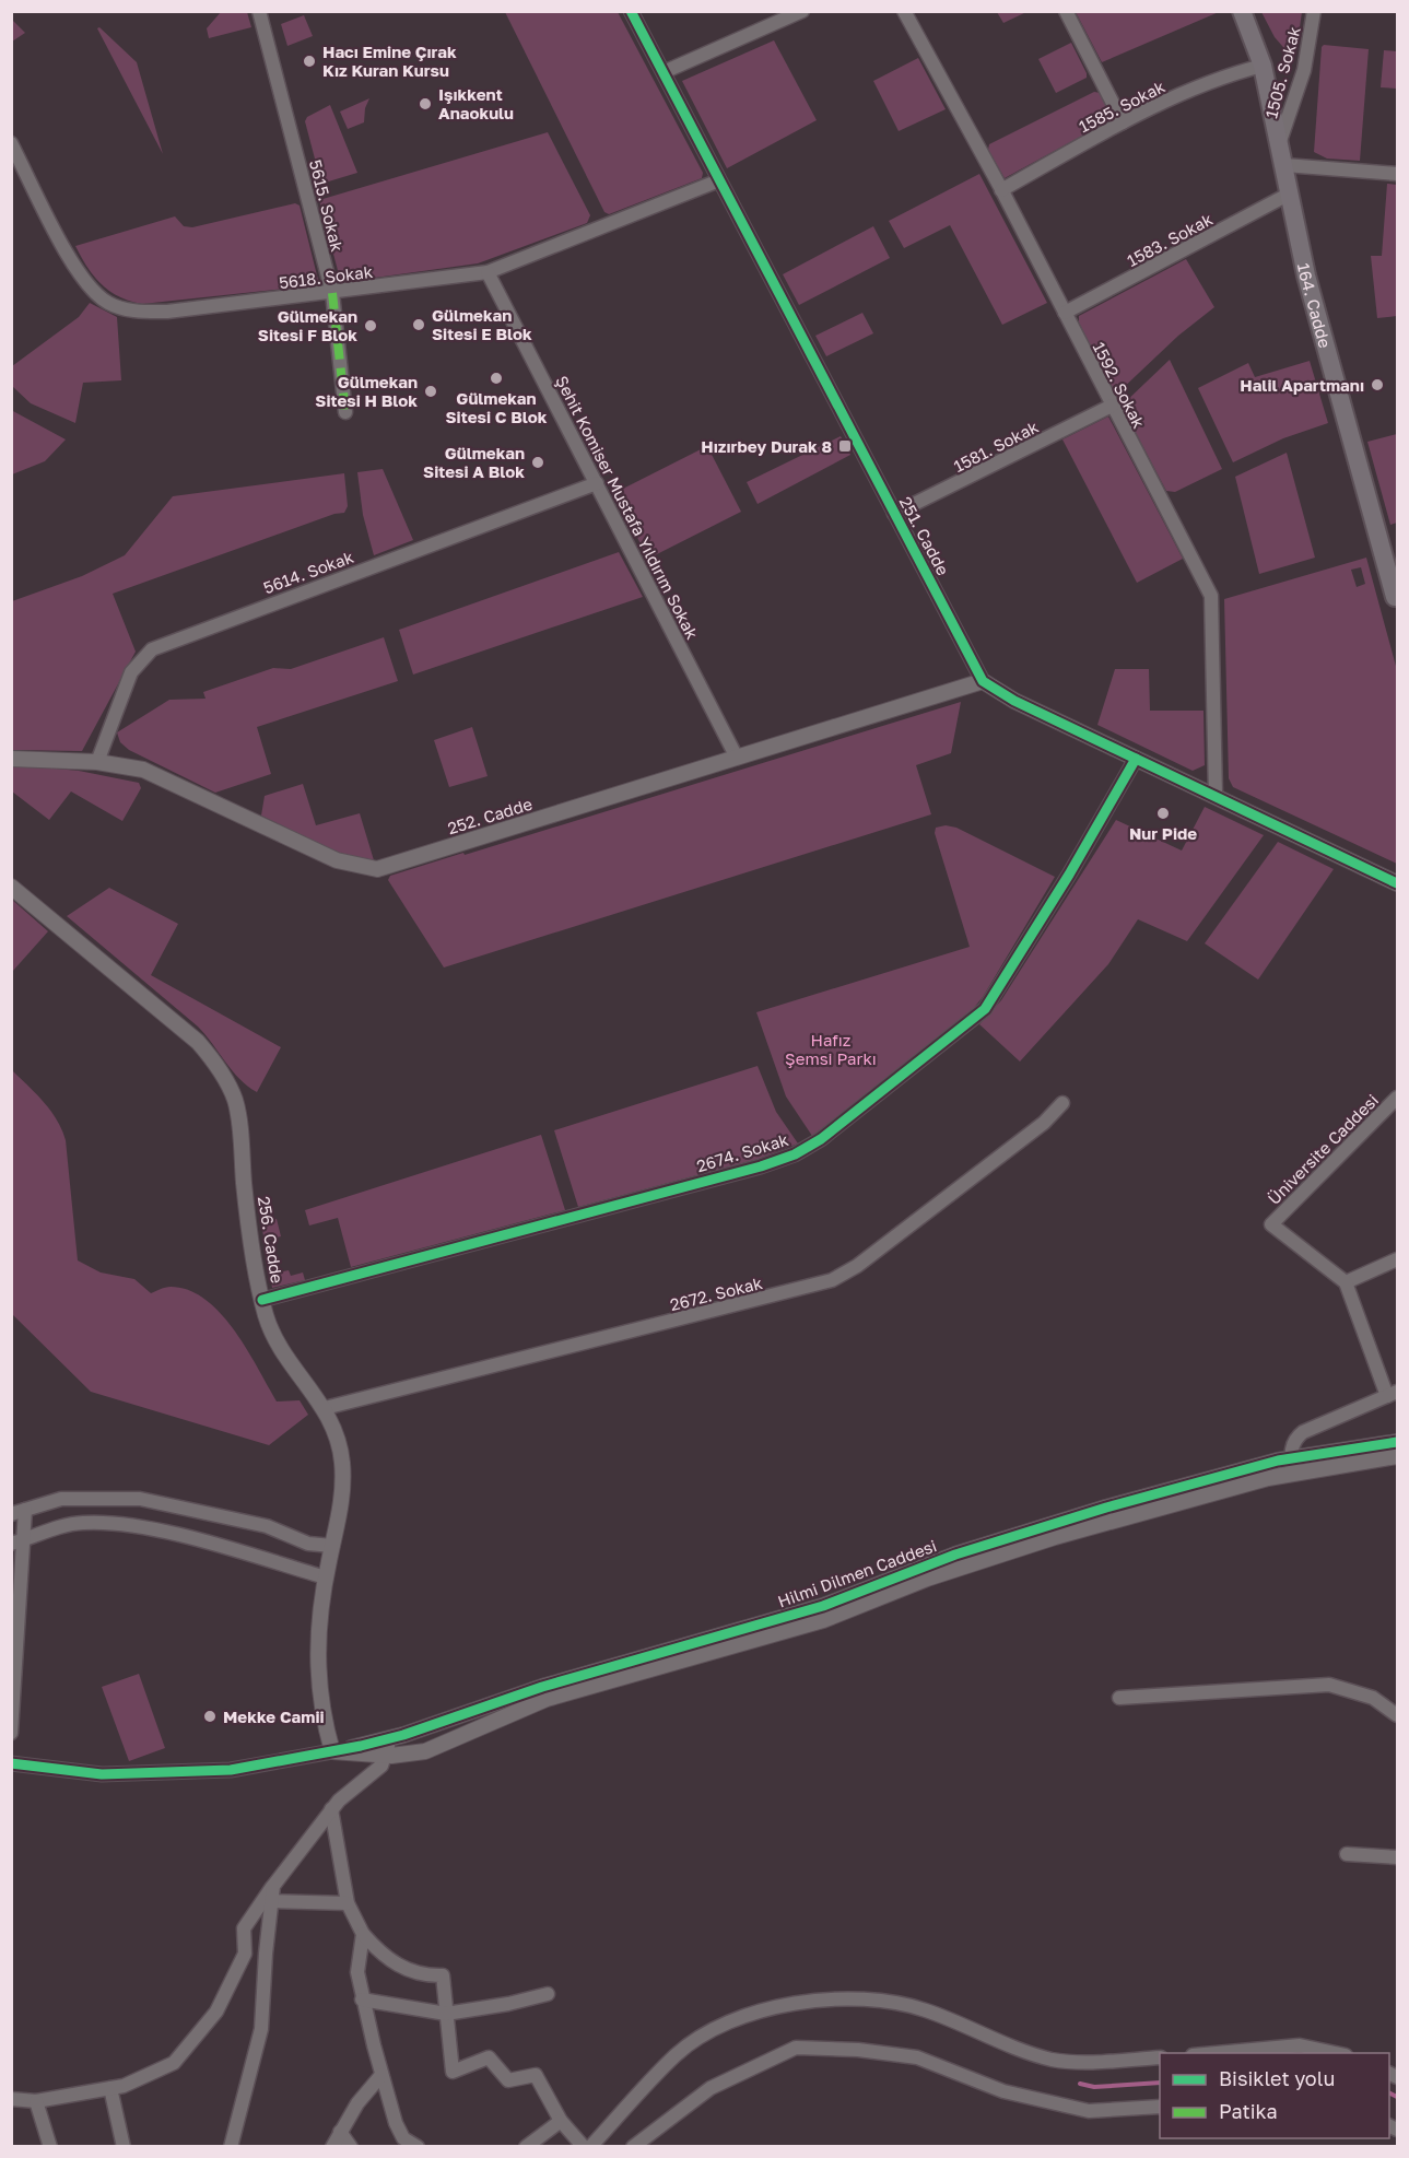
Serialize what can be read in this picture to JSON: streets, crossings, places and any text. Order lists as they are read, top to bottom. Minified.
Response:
{"streets":{"main road":["164. Cadde"],"street":["1505. Sokak","1585. Sokak","5615. Sokak","1583. Sokak","5618. Sokak","1592. Sokak","1581. Sokak","Şehit Komiser Mustafa Yıldırım Sokak","251. Cadde","5614. Sokak","252. Cadde","Üniversite Caddesi","2674. Sokak","256. Cadde","2672. Sokak","Hilmi Dilmen Caddesi"]},"crossings":[["1505. Sokak","164. Cadde"],["1585. Sokak","164. Cadde"],["1585. Sokak","1592. Sokak"],["5615. Sokak","5618. Sokak"],["1583. Sokak","164. Cadde"],["1583. Sokak","1592. Sokak"],["5618. Sokak","Şehit Komiser Mustafa Yıldırım Sokak"],["5618. Sokak","251. Cadde"],["1592. Sokak","1581. Sokak"],["1581. Sokak","251. Cadde"],["Şehit Komiser Mustafa Yıldırım Sokak","5614. Sokak"],["Şehit Komiser Mustafa Yıldırım Sokak","252. Cadde"],["251. Cadde","252. Cadde"],["5614. Sokak","252. Cadde"],["2674. Sokak","256. Cadde"],["256. Cadde","2672. Sokak"],["256. Cadde","Hilmi Dilmen Caddesi"]],"parks":["Hafız Şemsi Parkı"],"places":{"other":["Hacı Emine Çırak Kız Kuran Kursu","Işıkkent Anaokulu","Gülmekan Sitesi E Blok","Gülmekan Sitesi F Blok","Gülmekan Sitesi C Blok","Halil Apartmanı","Gülmekan Sitesi H Blok","Gülmekan Sitesi A Blok","Nur Pide","Mekke Camii"],"transit":["Hızırbey Durak 8"]},"legend":["Bisiklet yolu","Patika"]}
